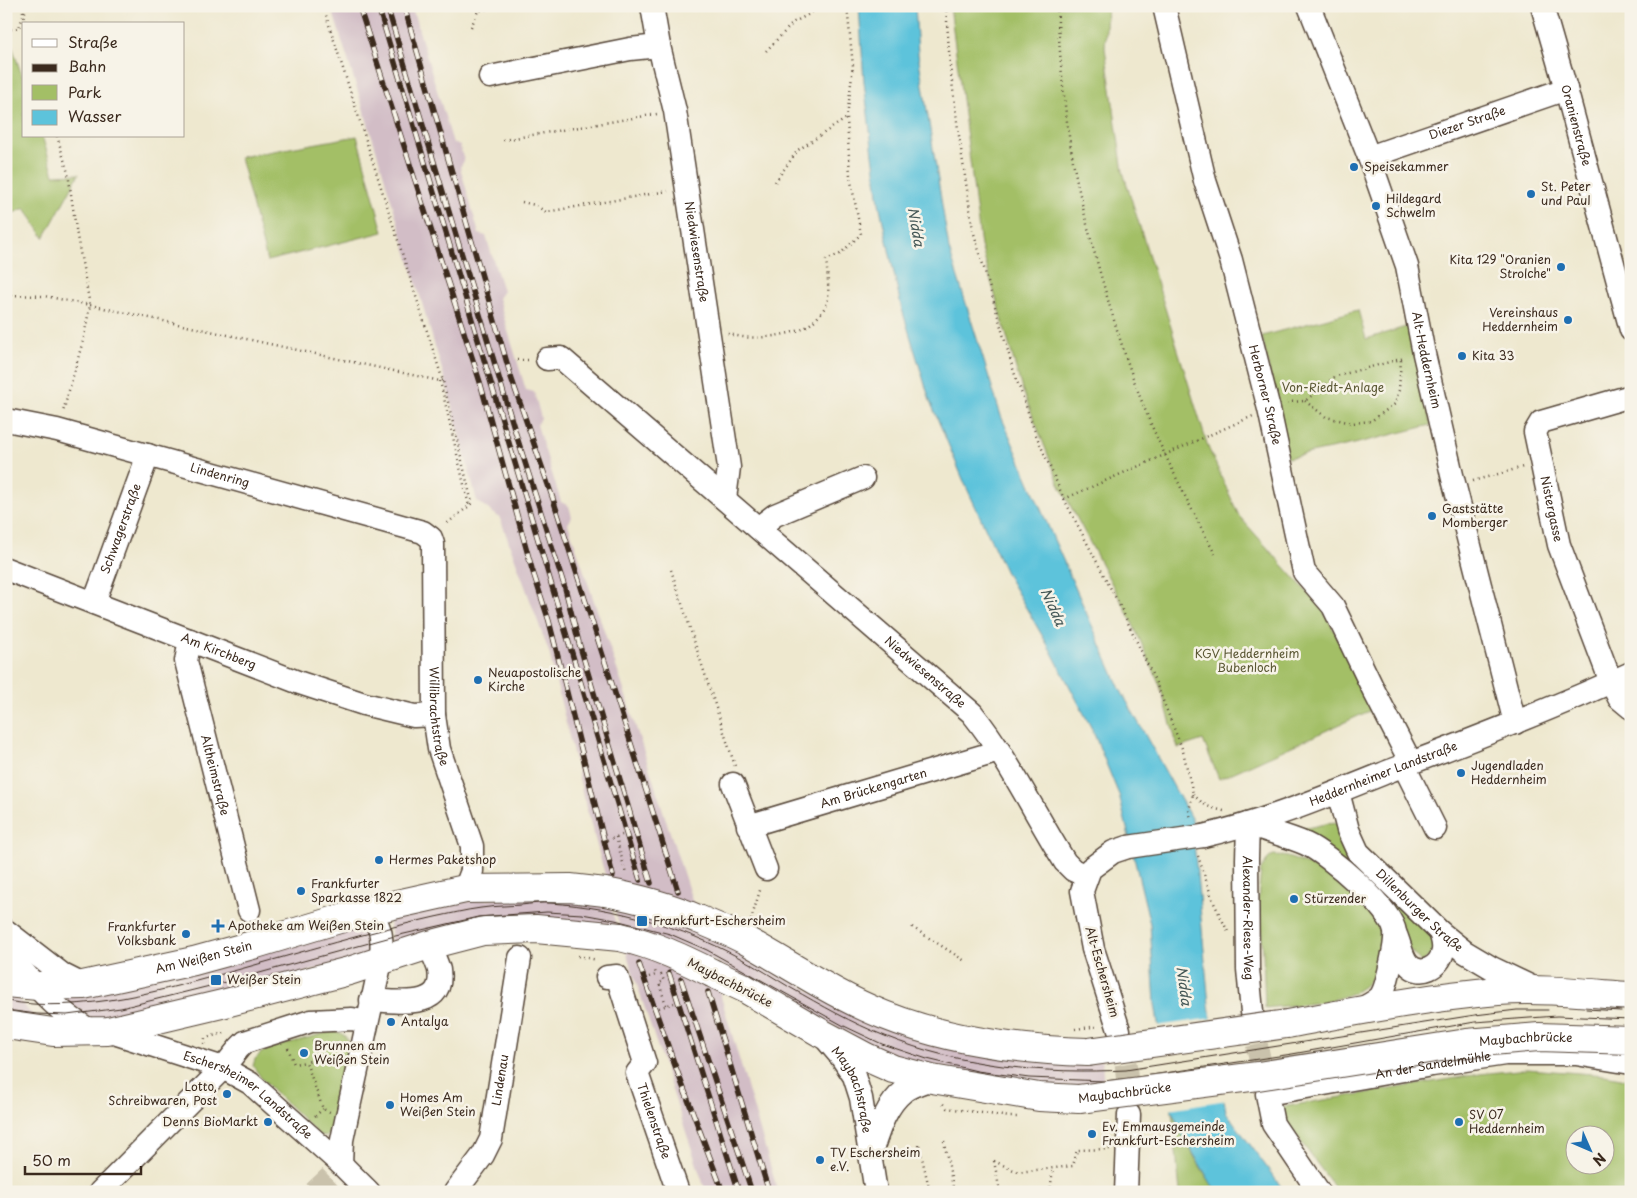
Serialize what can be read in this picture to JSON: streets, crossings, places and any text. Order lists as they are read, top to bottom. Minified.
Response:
{"streets":{"main road":["Dillenburger Straße","Am Weißen Stein","Maybachbrücke","Eschersheimer Landstraße"],"street":["Diezer Straße","Oranienstraße","Niedwiesenstraße","Alt-Heddernheim","Herborner Straße","Lindenring","Nistergasse","Schwagerstraße","Am Kirchberg","Willibrachtstraße","Heddernheimer Landstraße","Altheimstraße","Am Brückengarten","Alexander-Riese-Weg","Alt-Eschersheim","An der Sandelmühle","Lindenau","Maybachstraße","Thielenstraße"]},"crossings":[["Diezer Straße","Oranienstraße"],["Diezer Straße","Alt-Heddernheim"],["Niedwiesenstraße","Heddernheimer Landstraße"],["Niedwiesenstraße","Am Brückengarten"],["Niedwiesenstraße","Alt-Eschersheim"],["Alt-Heddernheim","Heddernheimer Landstraße"],["Herborner Straße","Heddernheimer Landstraße"],["Lindenring","Schwagerstraße"],["Lindenring","Willibrachtstraße"],["Nistergasse","Heddernheimer Landstraße"],["Schwagerstraße","Am Kirchberg"],["Am Kirchberg","Willibrachtstraße"],["Am Kirchberg","Altheimstraße"],["Willibrachtstraße","Am Weißen Stein"],["Heddernheimer Landstraße","Dillenburger Straße"],["Heddernheimer Landstraße","Alexander-Riese-Weg"],["Heddernheimer Landstraße","Alt-Eschersheim"],["Dillenburger Straße","Alexander-Riese-Weg"],["Dillenburger Straße","Am Weißen Stein"],["Am Weißen Stein","Eschersheimer Landstraße"],["Maybachbrücke","Maybachstraße"]],"water":["Nidda"],"parks":["Von-Riedt-Anlage","KGV Heddernheim Bubenloch"],"places":{"other":["Speisekammer","St. Peter und Paul","Hildegard Schwelm","Kita 129 \"Oranien Strolche\"","Vereinshaus Heddernheim","Kita 33","Gaststätte Momberger","Neuapostolische Kirche","Jugendladen Heddernheim","Hermes Paketshop","Frankfurter Sparkasse 1822","Stürzender","Frankfurter Volksbank","Antalya","Brunnen am Weißen Stein","Lotto, Schreibwaren, Post","Homes Am Weißen Stein","Denns BioMarkt","SV 07 Heddernheim","Ev. Emmausgemeinde Frankfurt-Eschersheim","TV Eschersheim e.V."],"transit":["Frankfurt-Eschersheim","Weißer Stein"],"health":["Apotheke am Weißen Stein"]},"legend":["Straße","Bahn","Park","Wasser"],"scale_bar":"50 m","north":"bottom right"}
